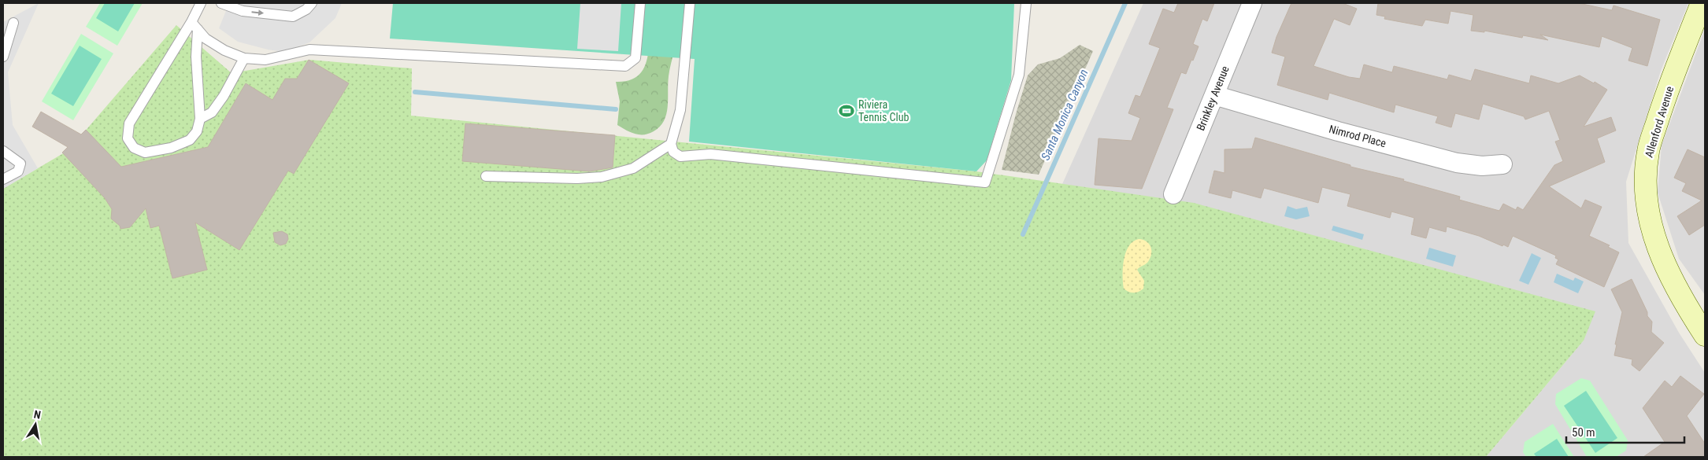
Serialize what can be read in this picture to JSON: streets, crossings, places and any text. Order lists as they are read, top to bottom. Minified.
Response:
{"streets":{"street":["Brinkley Avenue","Allenford Avenue","Nimrod Place"]},"crossings":[["Brinkley Avenue","Nimrod Place"]],"water":["Santa Monica Canyon"],"places":{"sports":["Riviera Tennis Club"]},"scale_bar":"50 m","north":"top"}
